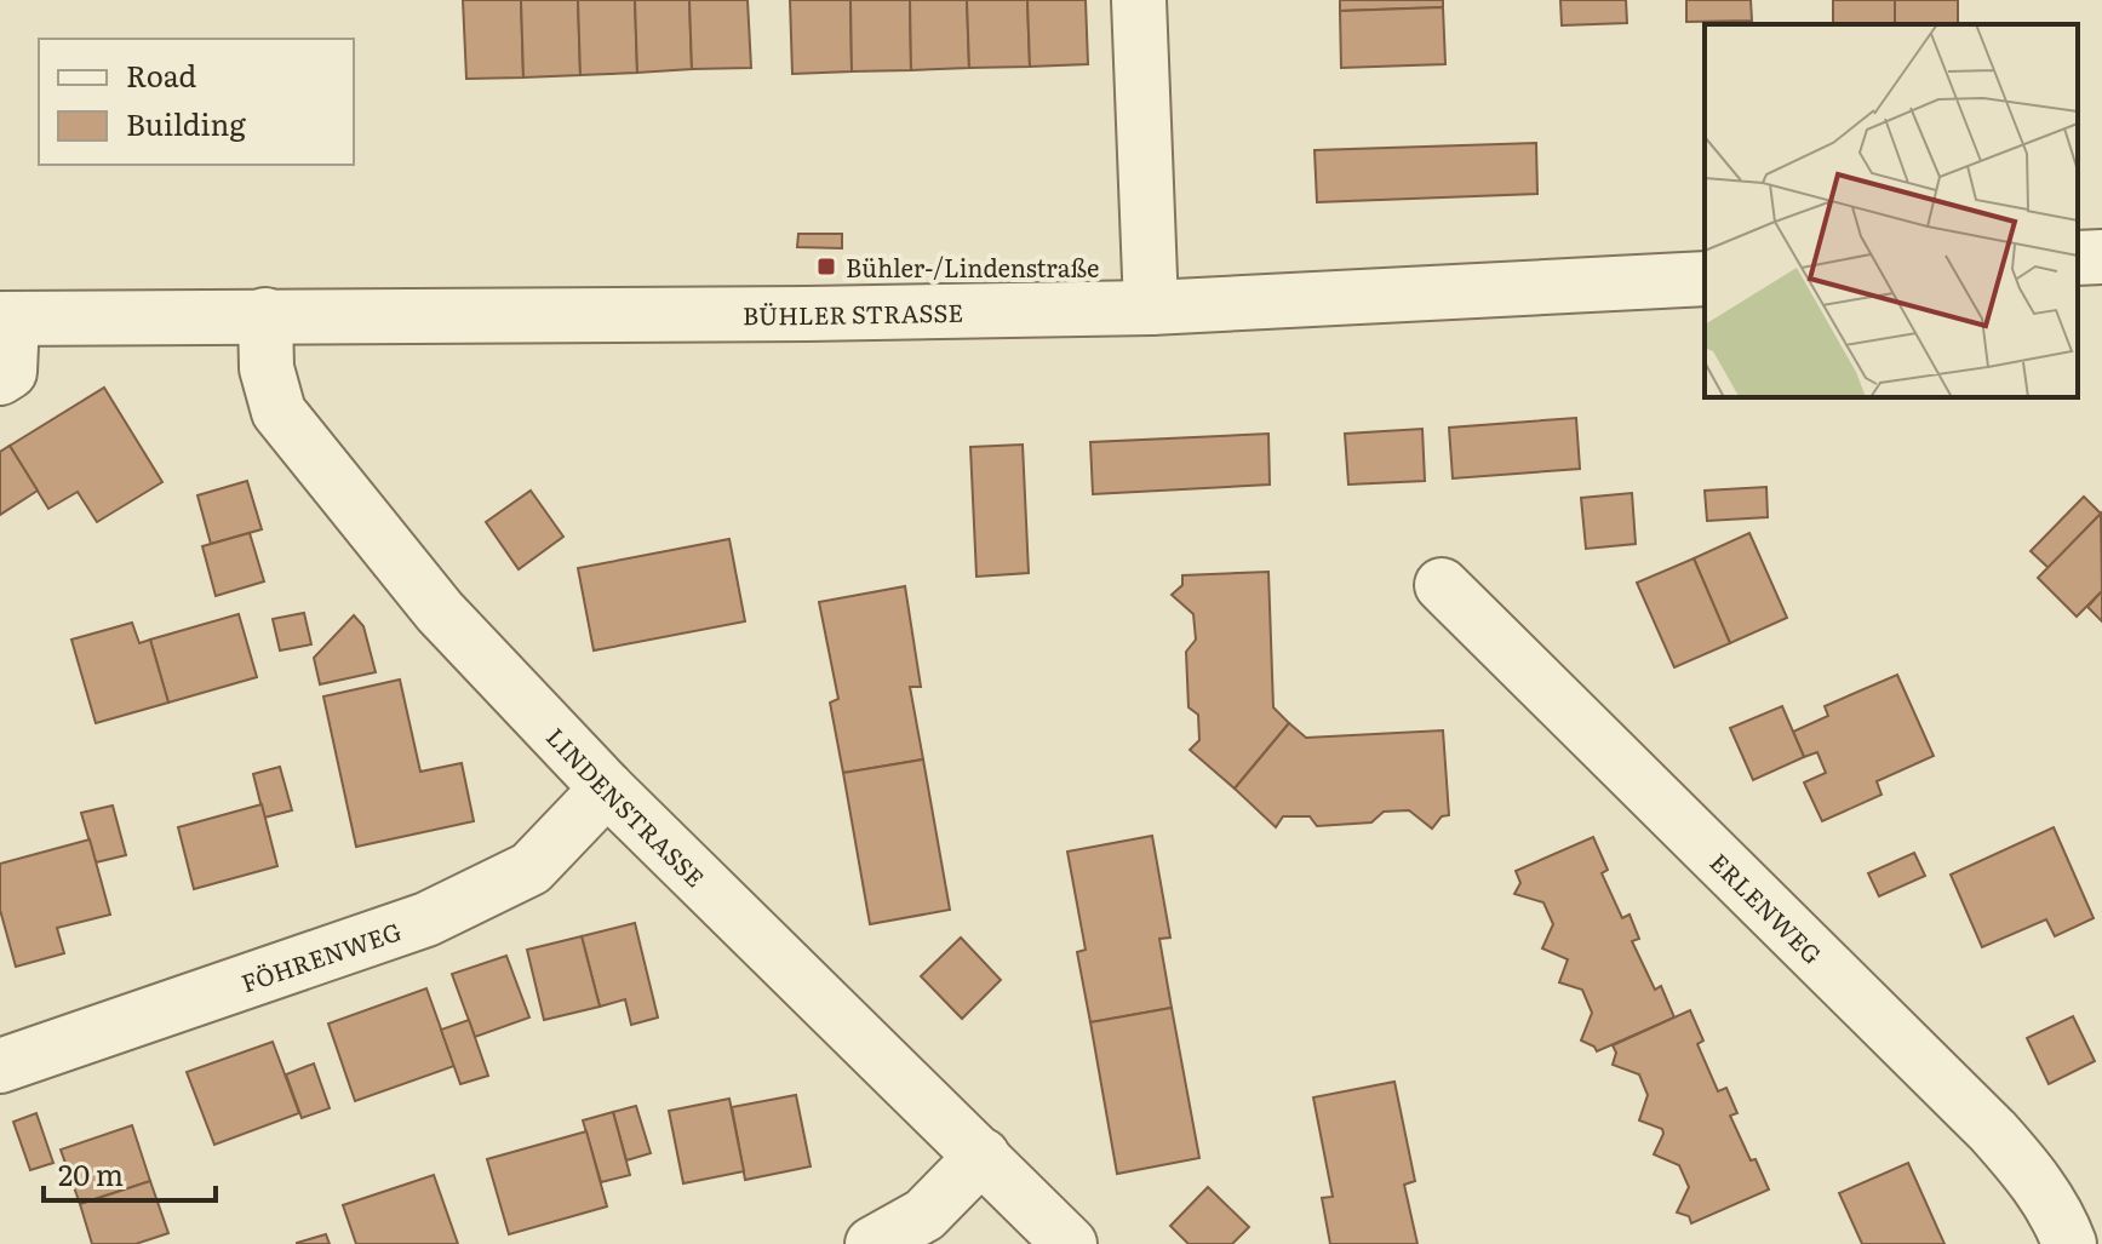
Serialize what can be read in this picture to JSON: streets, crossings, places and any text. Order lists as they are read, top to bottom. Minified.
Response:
{"streets":{"street":["BÜHLER STRASSE","LINDENSTRASSE","ERLENWEG","FÖHRENWEG"]},"crossings":[["BÜHLER STRASSE","LINDENSTRASSE"],["LINDENSTRASSE","FÖHRENWEG"]],"places":{"transit":["Bühler-/Lindenstraße"]},"legend":["Road","Building"],"scale_bar":"20 m"}
